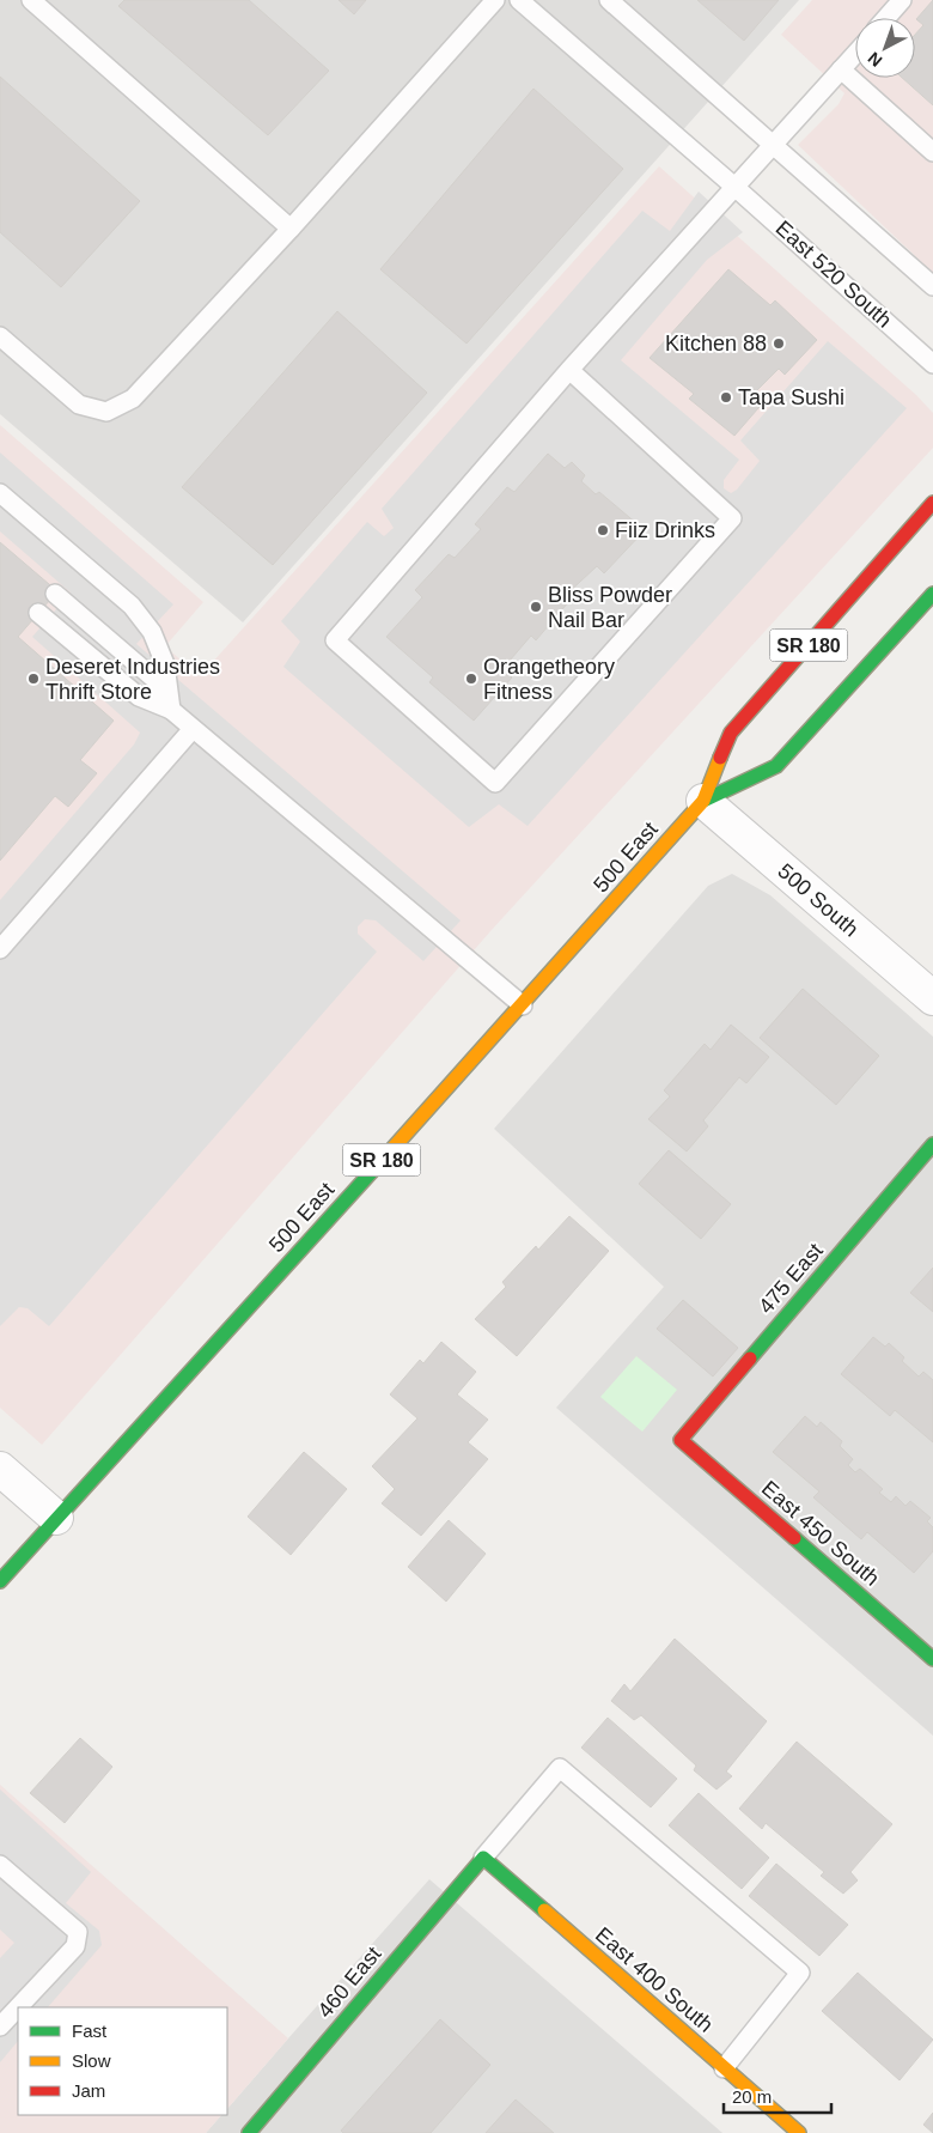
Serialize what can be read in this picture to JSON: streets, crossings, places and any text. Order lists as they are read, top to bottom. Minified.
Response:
{"streets":{"main road":["SR 180","500 East","475 East","East 450 South","East 400 South","460 East"],"street":["500 South"],"lane":["East 520 South"]},"crossings":[["500 East","500 South"],["475 East","East 450 South"],["East 400 South","460 East"]],"places":["Kitchen 88","Tapa Sushi","Fiiz Drinks","Bliss Powder Nail Bar","Deseret Industries Thrift Store","Orangetheory Fitness"],"legend":["Fast","Slow","Jam"],"scale_bar":"20 m","north":"bottom left"}
